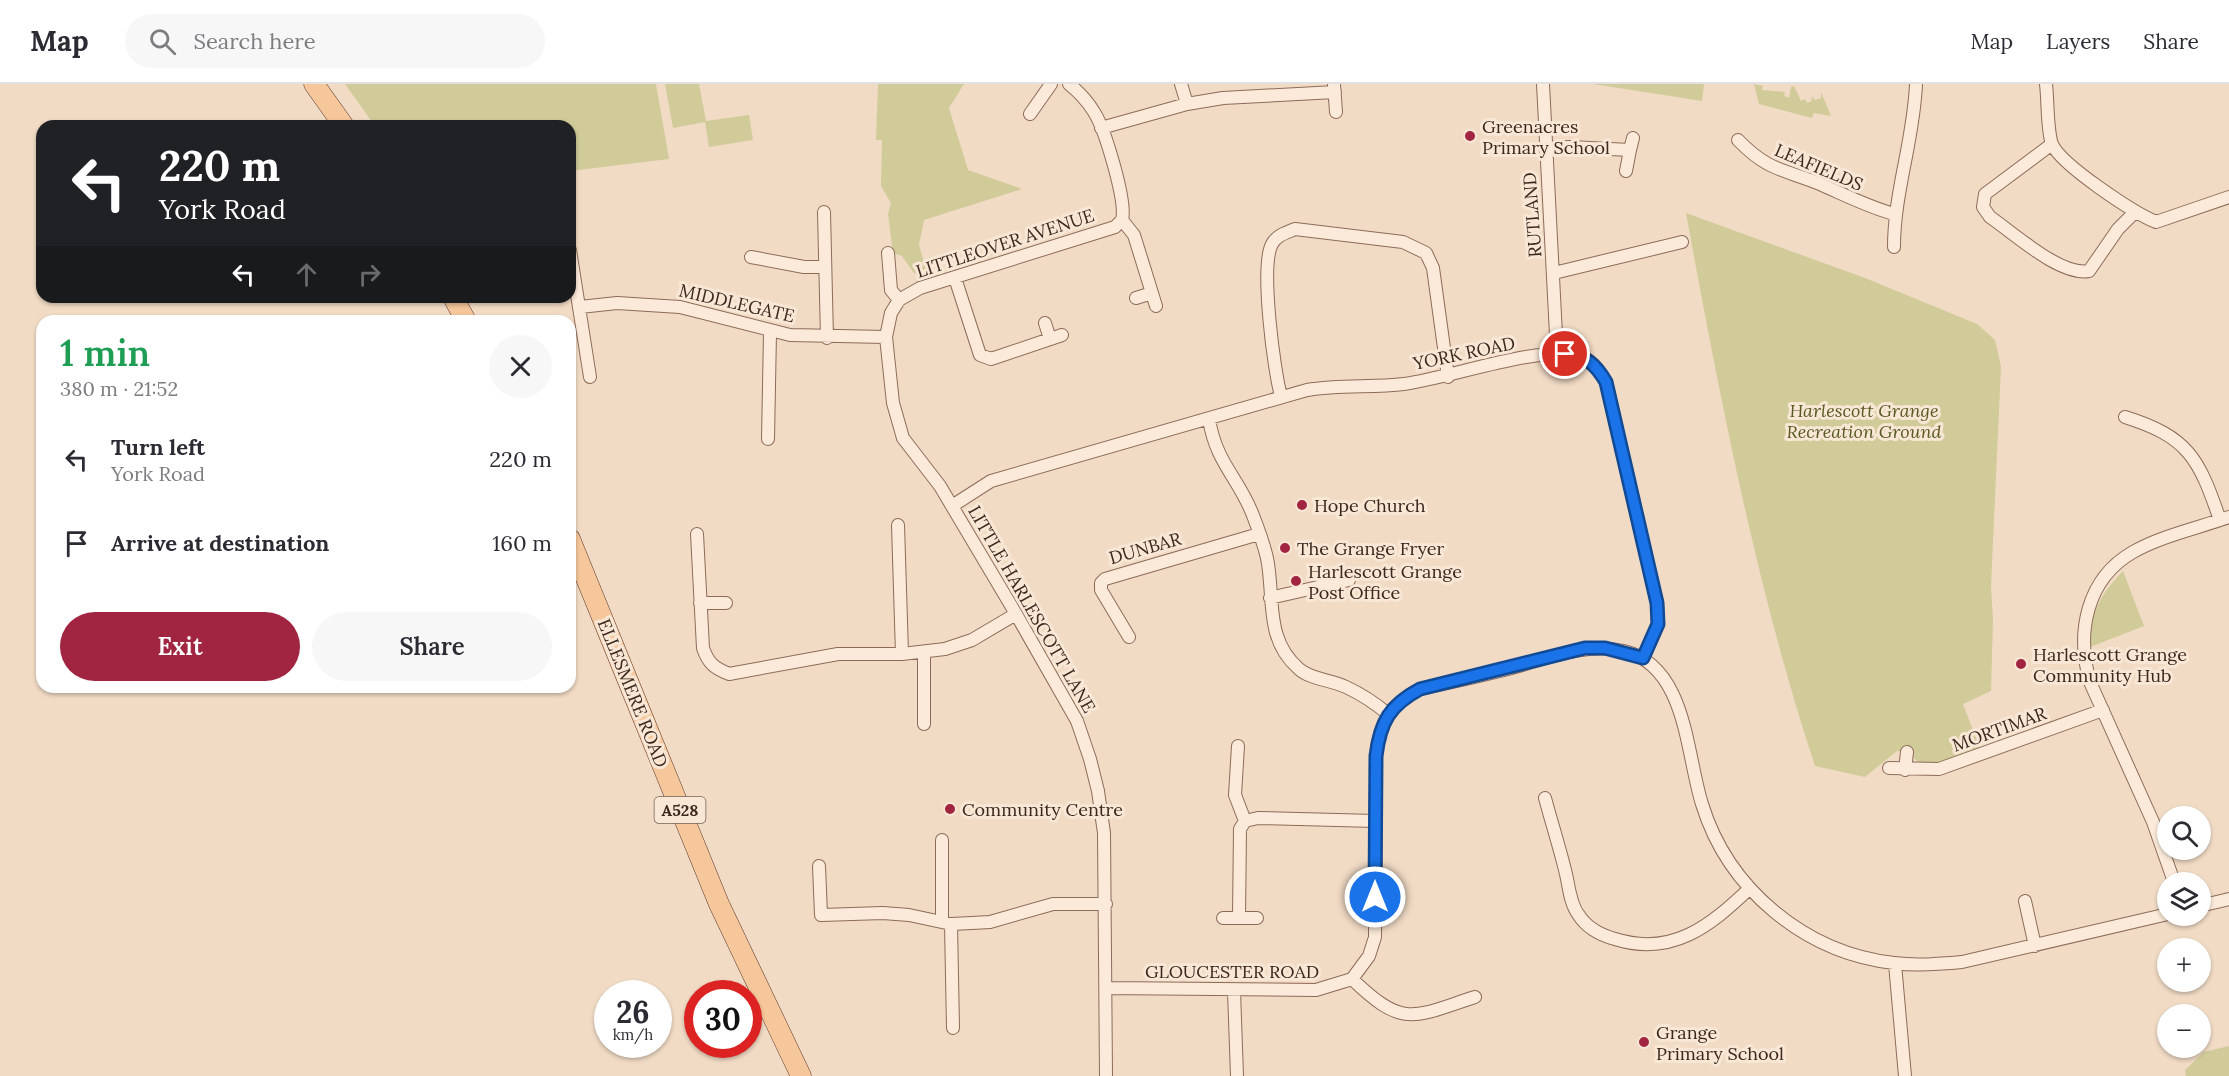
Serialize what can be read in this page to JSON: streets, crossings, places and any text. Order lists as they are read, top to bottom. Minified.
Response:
{"streets":{"main road":["ELLESMERE ROAD","A528"],"street":["LEAFIELDS","RUTLAND","LITTLEOVER AVENUE","MIDDLEGATE","YORK ROAD","DUNBAR","LITTLE HARLESCOTT LANE","MORTIMAR","GLOUCESTER ROAD"]},"crossings":[["RUTLAND","YORK ROAD"],["LITTLEOVER AVENUE","LITTLE HARLESCOTT LANE"],["MIDDLEGATE","LITTLE HARLESCOTT LANE"],["YORK ROAD","LITTLE HARLESCOTT LANE"],["LITTLE HARLESCOTT LANE","GLOUCESTER ROAD"]],"parks":["Harlescott Grange Recreation Ground"],"places":["Greenacres Primary School","Hope Church","The Grange Fryer","Harlescott Grange Post Office","Harlescott Grange Community Hub","Community Centre","Grange Primary School"],"page":{"header":"Map","search":"Search here","nav":["Map","Layers","Share"],"turn":["220 m","York Road"],"heading":["1 min","380 m · 21:52"],"list":[{"name":"Turn left","note":"York Road","value":"220 m"},{"name":"Arrive at destination","value":"160 m"}],"buttons":["Exit","Share"],"map_buttons":["+","−"],"speed":"26 km/h","limit":"30"}}
